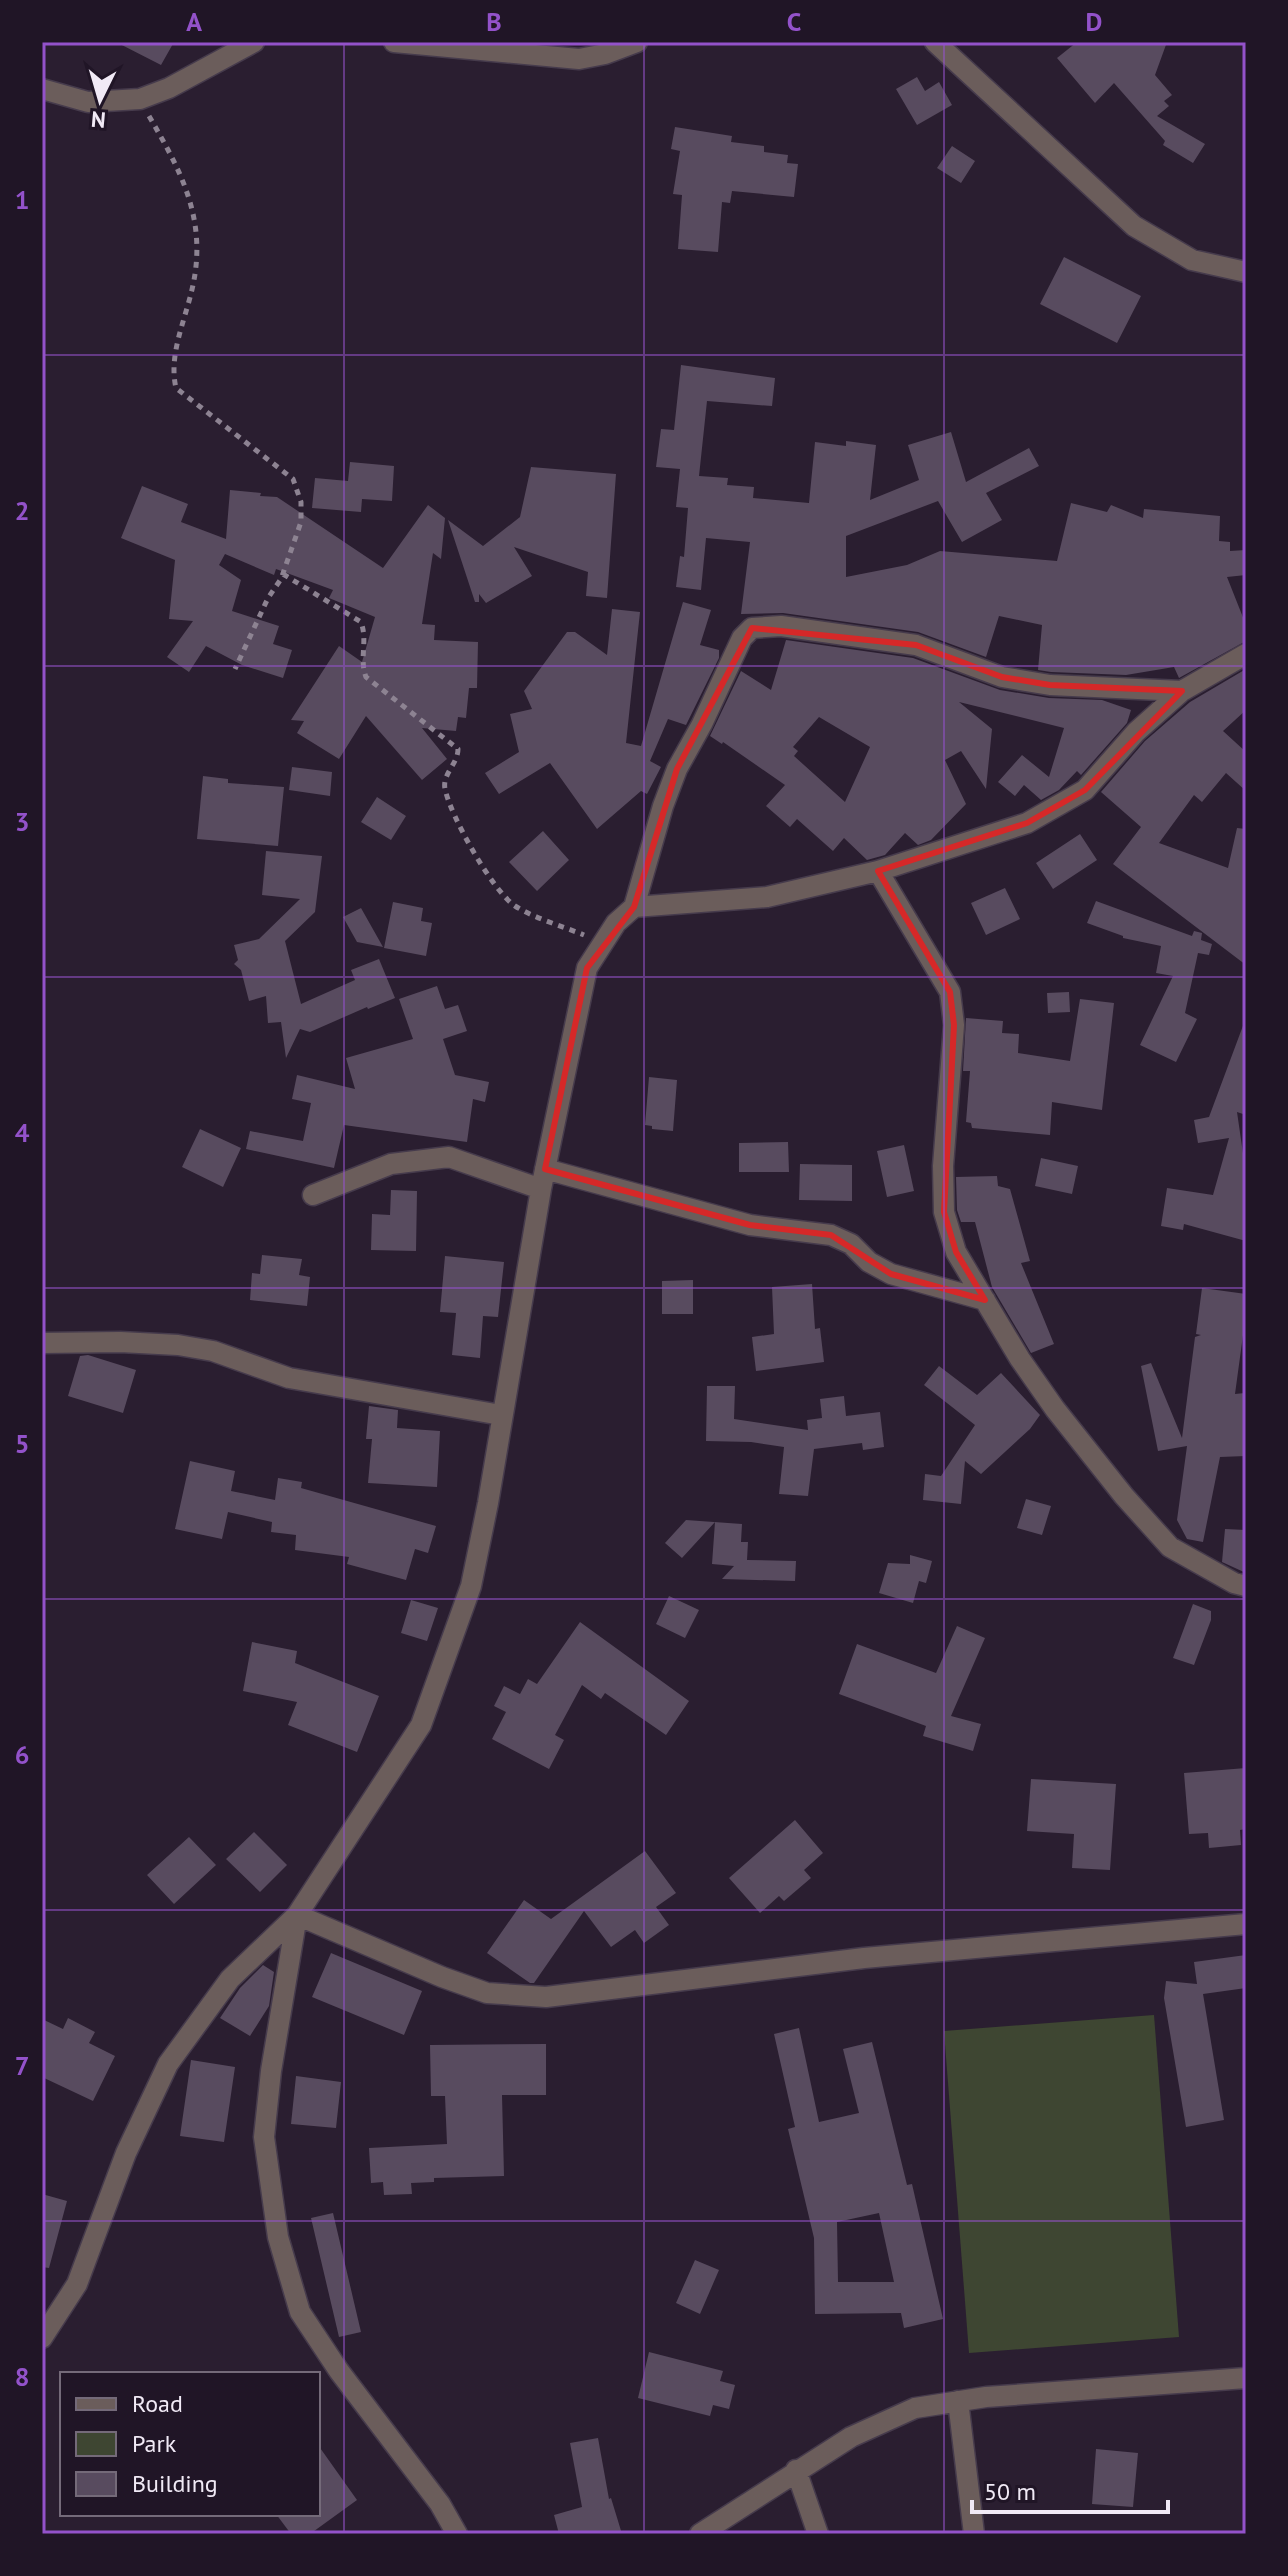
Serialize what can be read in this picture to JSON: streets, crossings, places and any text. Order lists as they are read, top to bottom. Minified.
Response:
{"legend":["Road","Park","Building"],"scale_bar":"50 m","north":"bottom","grid":{"columns":["A","B","C","D"],"rows":["1","2","3","4","5","6","7","8"]}}
